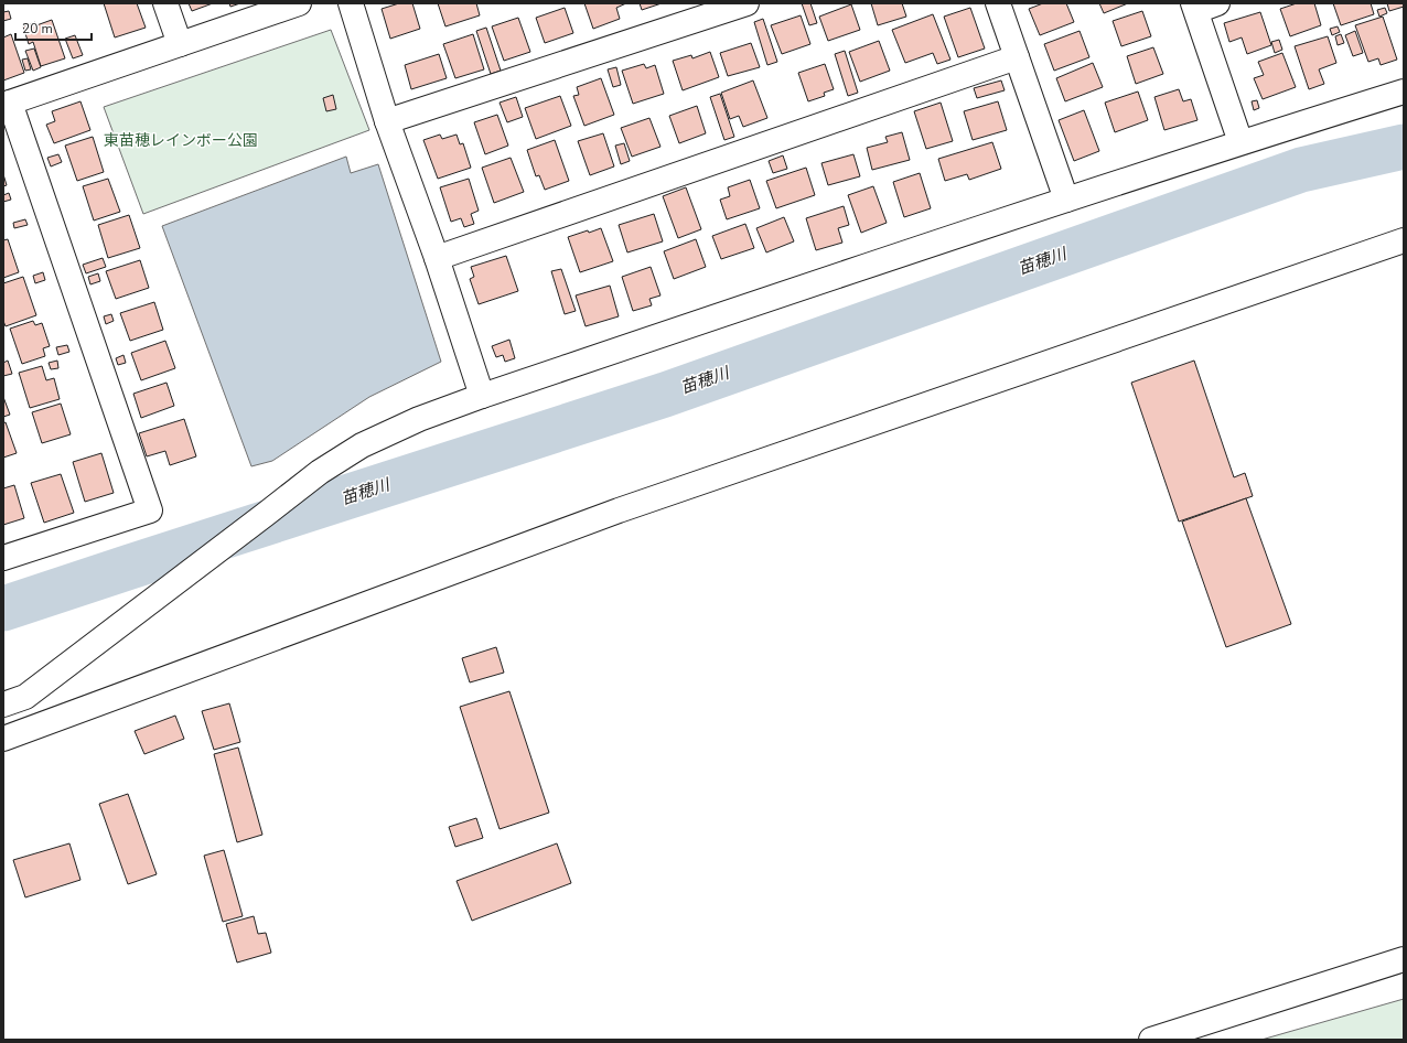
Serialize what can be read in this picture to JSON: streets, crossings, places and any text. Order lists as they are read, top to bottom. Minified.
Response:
{"water":["苗穂川"],"parks":["東苗穂レインボー公園"],"scale_bar":"20 m"}
